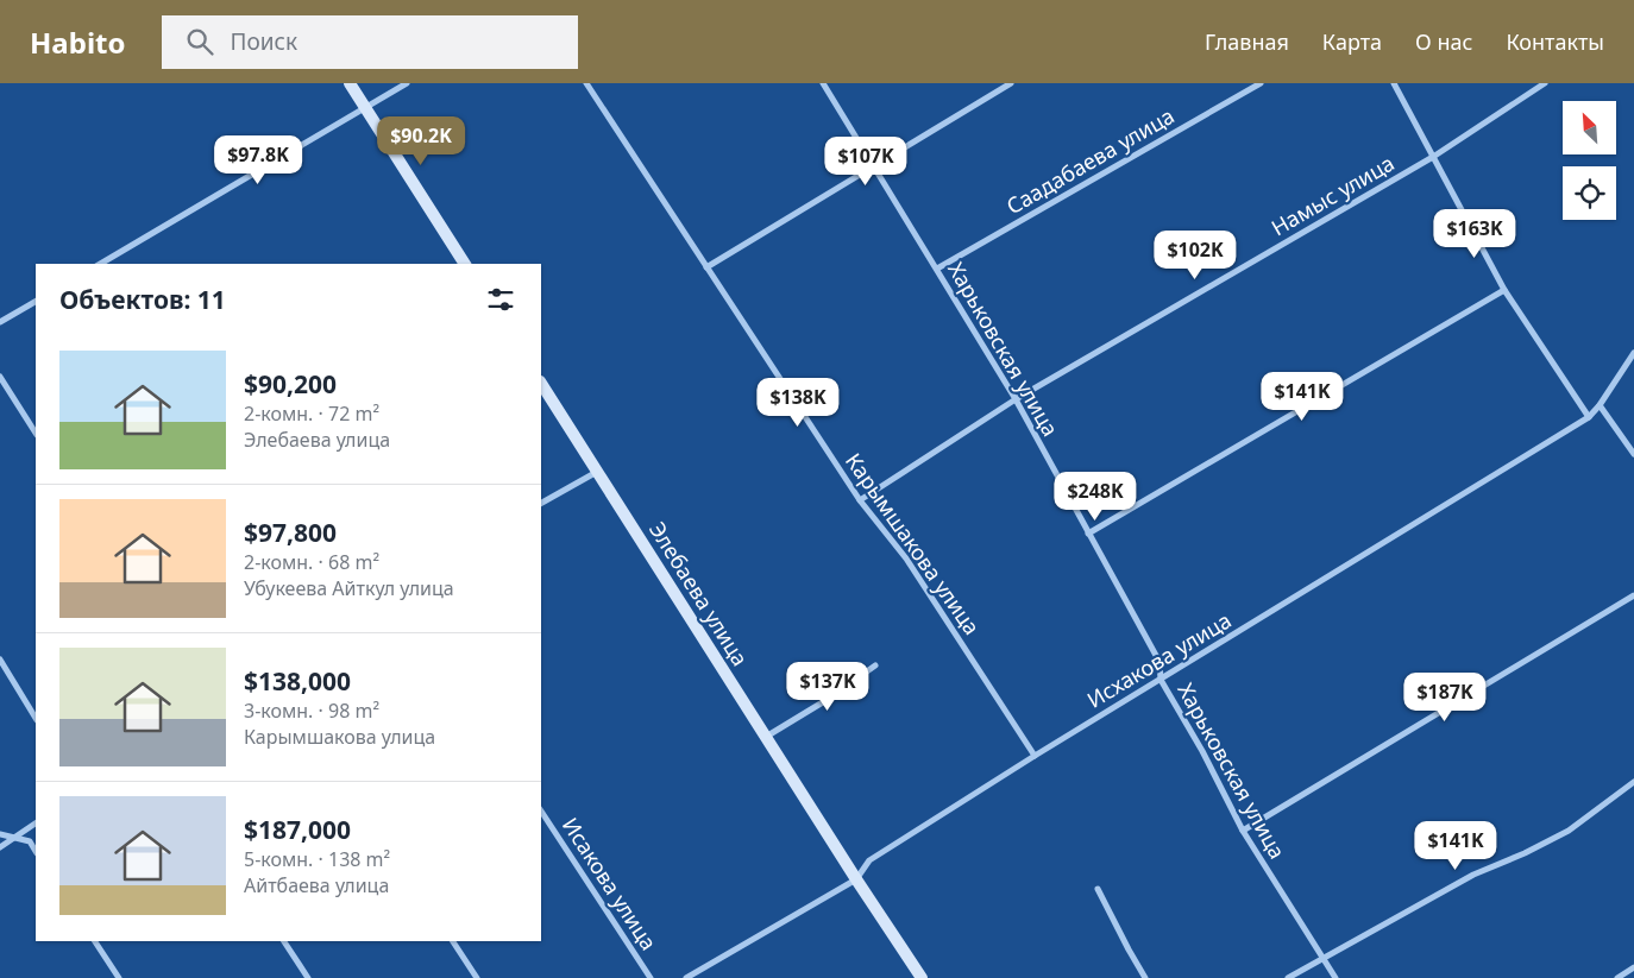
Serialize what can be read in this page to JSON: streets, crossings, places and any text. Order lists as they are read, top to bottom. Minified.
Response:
{"streets":{"street":["Саадабаева улица","Намыс улица","Харьковская улица","Карымшакова улица","Элебаева улица","Исхакова улица","Исакова улица"]},"crossings":[["Саадабаева улица","Харьковская улица"],["Намыс улица","Харьковская улица"],["Намыс улица","Карымшакова улица"],["Харьковская улица","Исхакова улица"],["Карымшакова улица","Исхакова улица"],["Элебаева улица","Исхакова улица"]],"north":"top left","page":{"header":"Habito","search":"Поиск","nav":["Главная","Карта","О нас","Контакты"],"price":["$90.2K","$97.8K","$107K","$163K","$102K","$141K","$138K","$248K","$137K","$187K","$141K"],"heading":"Объектов: 11","list":[{"name":"$90,200","note":"2-комн. · 72 m² · Элебаева улица"},{"name":"$97,800","note":"2-комн. · 68 m² · Убукеева Айткул улица"},{"name":"$138,000","note":"3-комн. · 98 m² · Карымшакова улица"},{"name":"$187,000","note":"5-комн. · 138 m² · Айтбаева улица"}]}}
